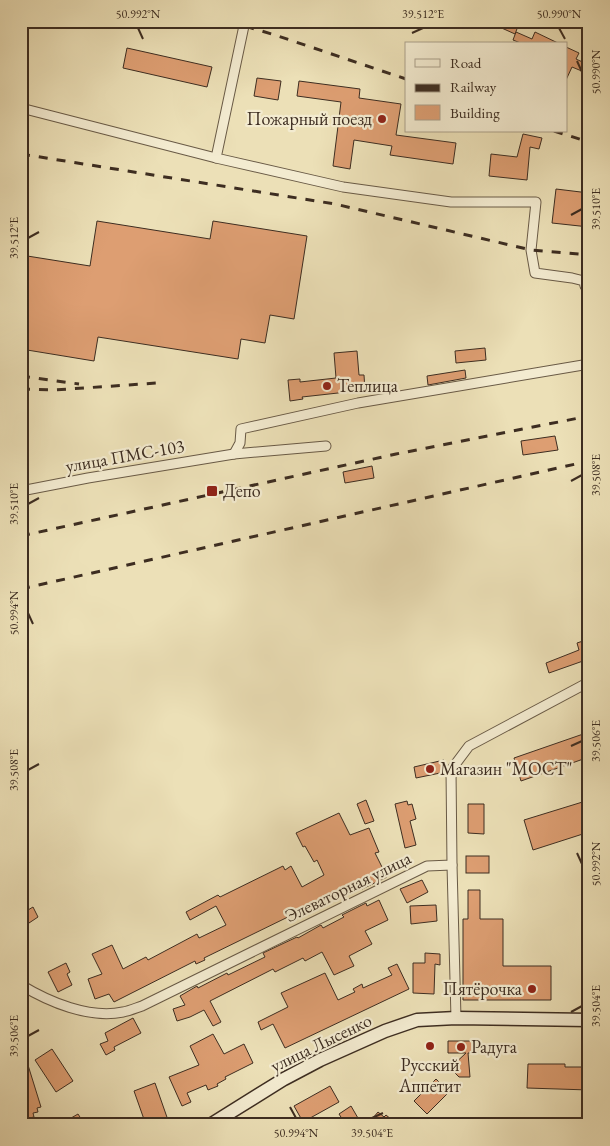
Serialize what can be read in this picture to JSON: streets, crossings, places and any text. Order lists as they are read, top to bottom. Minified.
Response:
{"streets":{"main road":["улица Лысенко"],"street":["улица ПМС-103","Элеваторная улица"]},"places":{"other":["Пожарный поезд","Теплица","Магазин \"МОСТ\"","Пятёрочка","Русский Аппетит","Радуга"],"transit":["Депо"]},"legend":["Road","Railway","Building"],"coordinates":["50.992°N","39.512°E","50.990°N","39.510°E","39.508°E","50.994°N","39.506°E","39.504°E"]}
